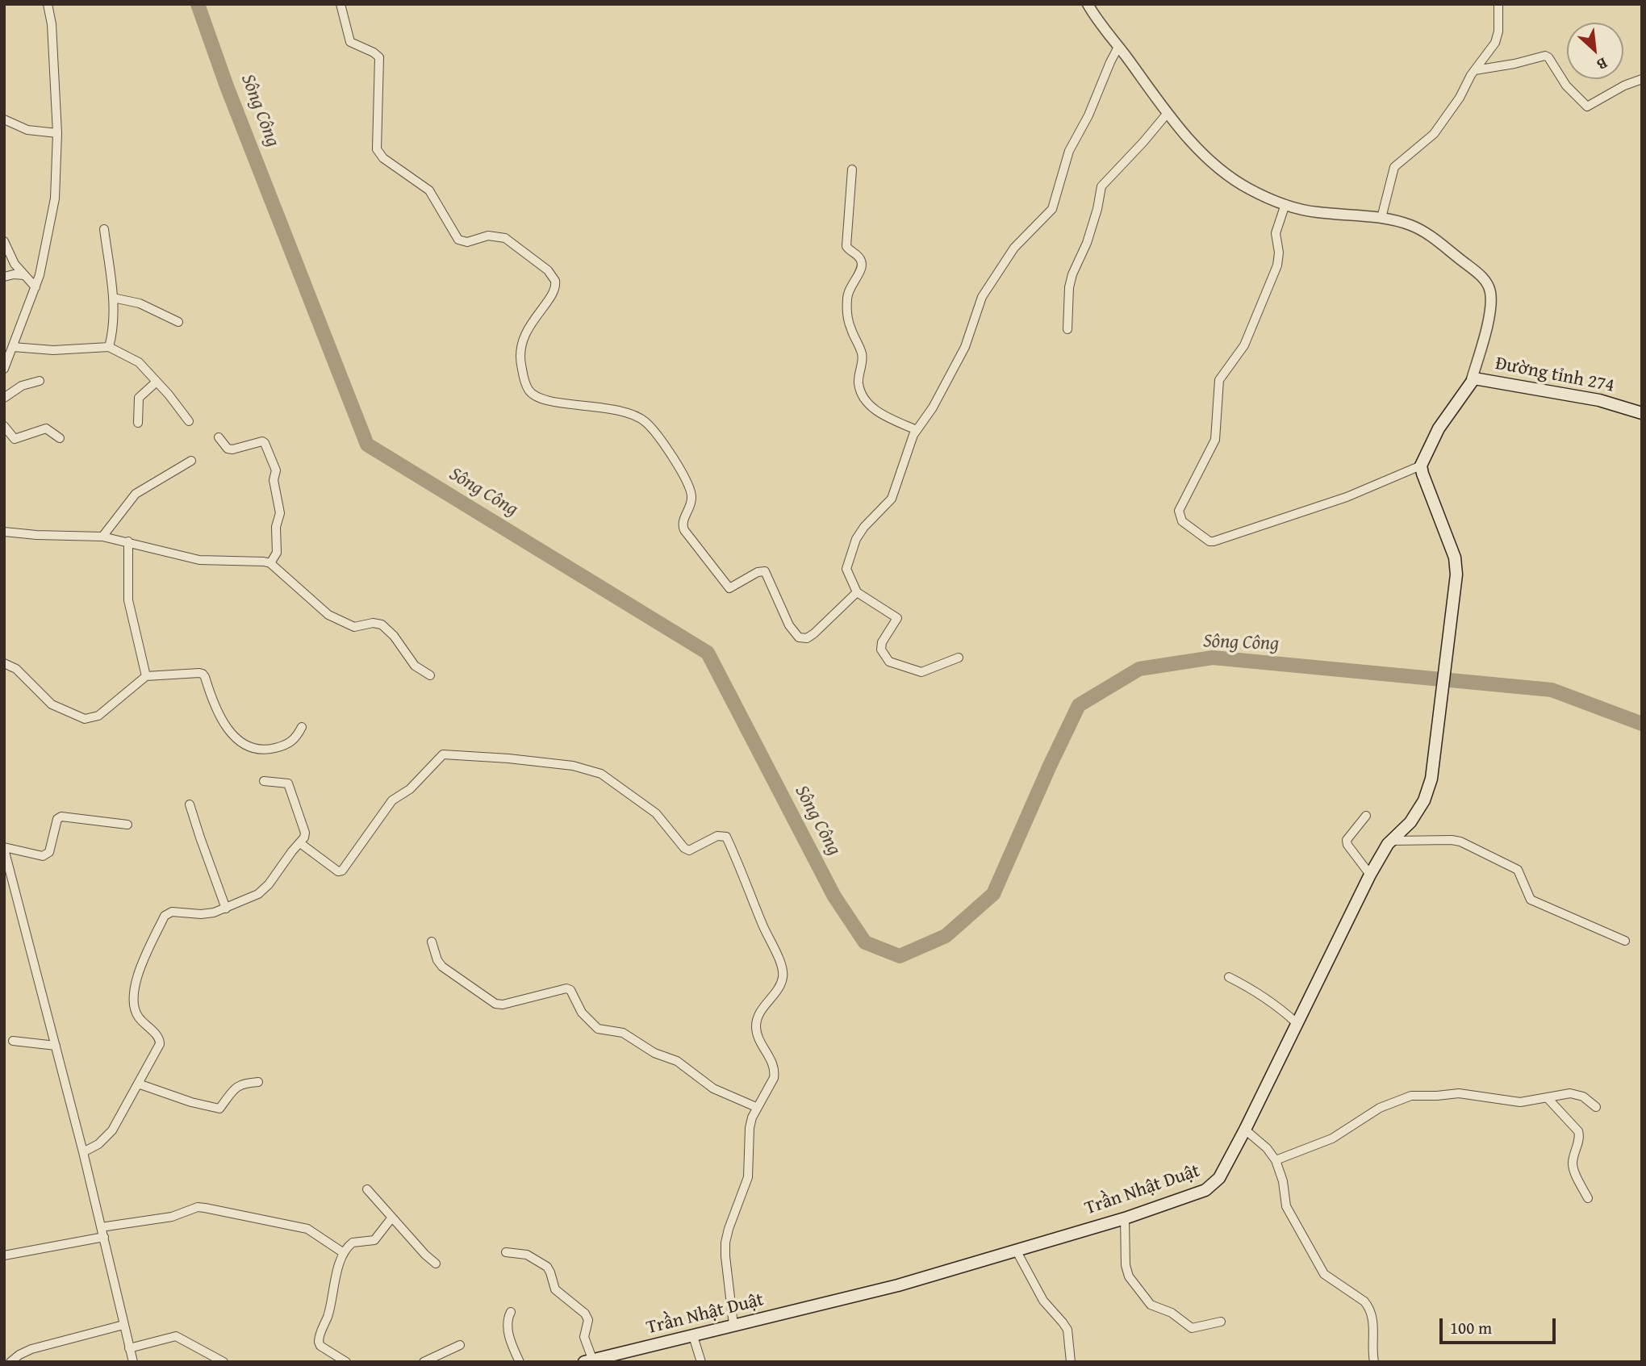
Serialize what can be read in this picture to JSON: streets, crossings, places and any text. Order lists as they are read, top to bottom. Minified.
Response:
{"streets":{"main road":["Đường tỉnh 274","Trần Nhật Duật"]},"crossings":[["Đường tỉnh 274","Trần Nhật Duật"]],"water":["Sông Công"],"scale_bar":"100 m","north":"bottom right"}
